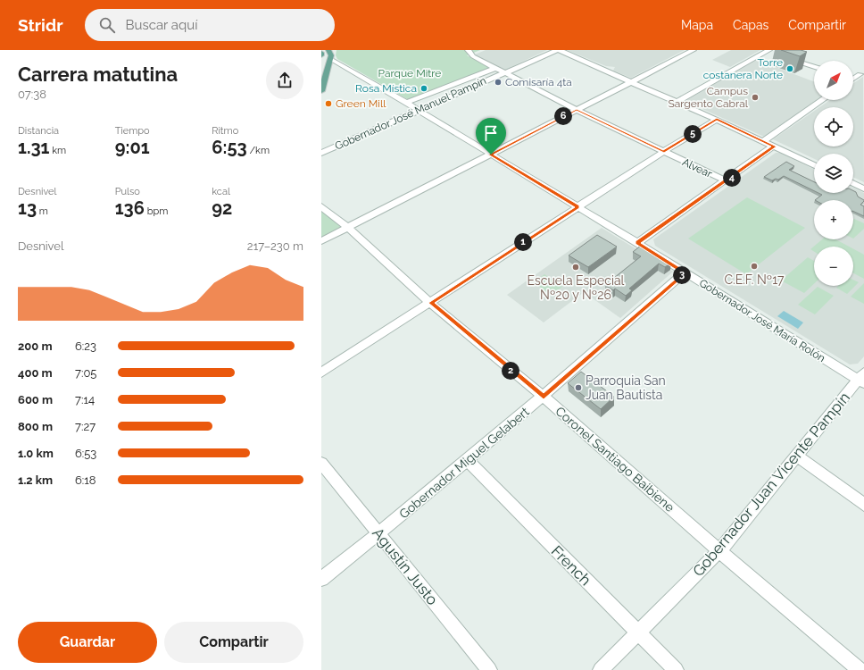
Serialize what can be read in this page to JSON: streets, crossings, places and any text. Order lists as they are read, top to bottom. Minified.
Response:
{"streets":{"street":["Gobernador José Manuel Pampín","Alvear","Gobernador José María Rolón","Coronel Santiago Baibiene","Gobernador Miguel Gelabert","Gobernador Juan Vicente Pampín","French","Agustín Justo"]},"crossings":[["Gobernador José Manuel Pampín","Alvear"],["Gobernador José Manuel Pampín","Gobernador José María Rolón"],["Gobernador José María Rolón","Gobernador Miguel Gelabert"],["Gobernador José María Rolón","Gobernador Juan Vicente Pampín"],["Coronel Santiago Baibiene","Gobernador Miguel Gelabert"],["Coronel Santiago Baibiene","Gobernador Juan Vicente Pampín"],["Gobernador Miguel Gelabert","French"],["Gobernador Miguel Gelabert","Agustín Justo"],["Gobernador Juan Vicente Pampín","French"]],"parks":["Parque Mitre"],"places":["Torre costanera Norte","Comisaría 4ta","Rosa Mística","Campus Sargento Cabral","Green Mill","C.E.F. Nº17","Escuela Especial Nº20 y Nº26","Parroquia San Juan Bautista"],"north":"top right","page":{"header":"Stridr","search":"Buscar aquí","nav":["Mapa","Capas","Compartir"],"heading":["Carrera matutina","07:38"],"map_buttons":["+","−"],"pins":["6","5","4","1","3","2"],"stats":[["Distancia","1.31 km"],["Tiempo","9:01"],["Ritmo","6:53 /km"],["Desnivel","13 m"],["Pulso","136 bpm"],["kcal","92"]],"chart":["Desnivel","217–230 m"],"list":[{"name":"200 m","note":"6:23"},{"name":"400 m","note":"7:05"},{"name":"600 m","note":"7:14"},{"name":"800 m","note":"7:27"},{"name":"1.0 km","note":"6:53"},{"name":"1.2 km","note":"6:18"}],"buttons":["Guardar","Compartir"]}}
